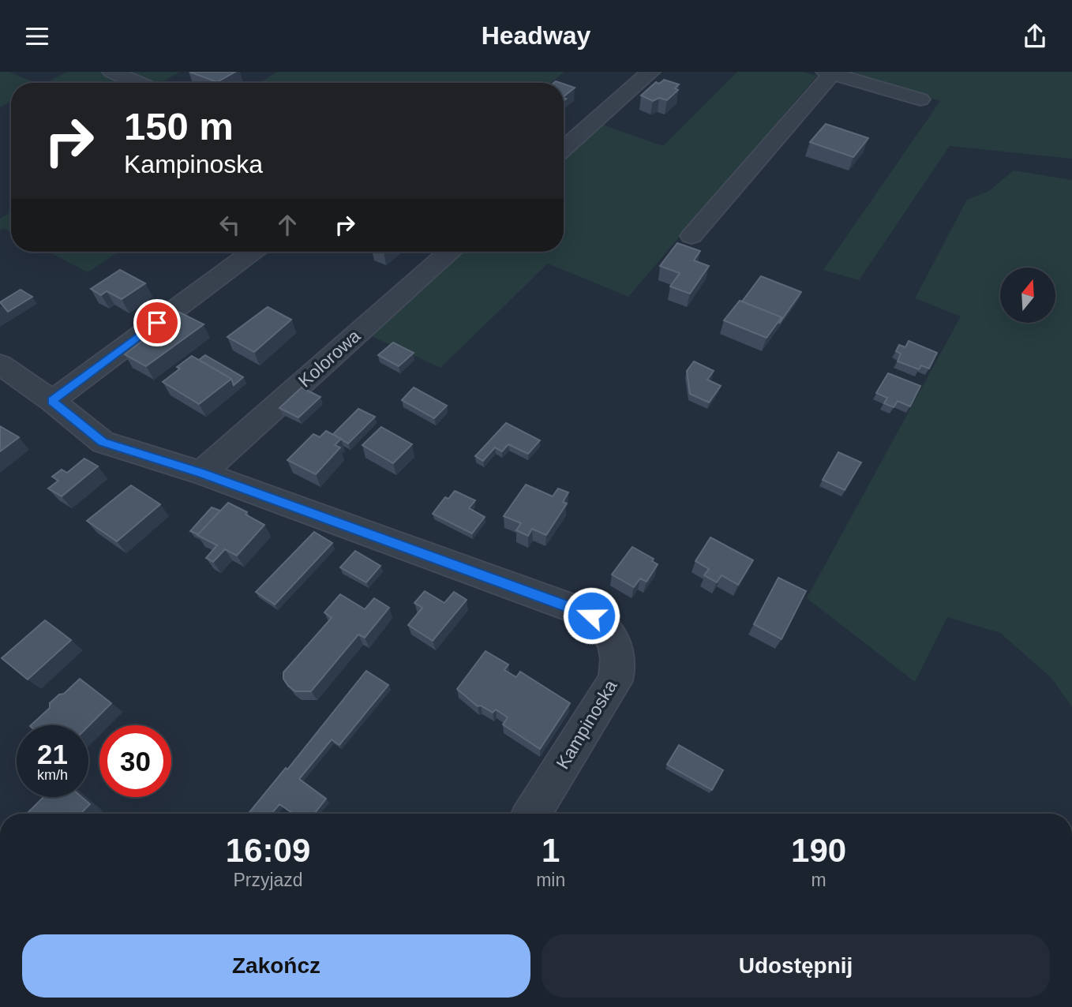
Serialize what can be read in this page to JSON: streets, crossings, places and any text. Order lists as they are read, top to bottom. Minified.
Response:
{"streets":{"street":["Kolorowa","Kampinoska"]},"crossings":[["Kolorowa","Kampinoska"]],"north":"top","page":{"header":"Headway","turn":["150 m","Kampinoska"],"speed":"21 km/h","limit":"30","eta":["16:09","Przyjazd","1","min","190","m"],"buttons":["Zakończ","Udostępnij"]}}
